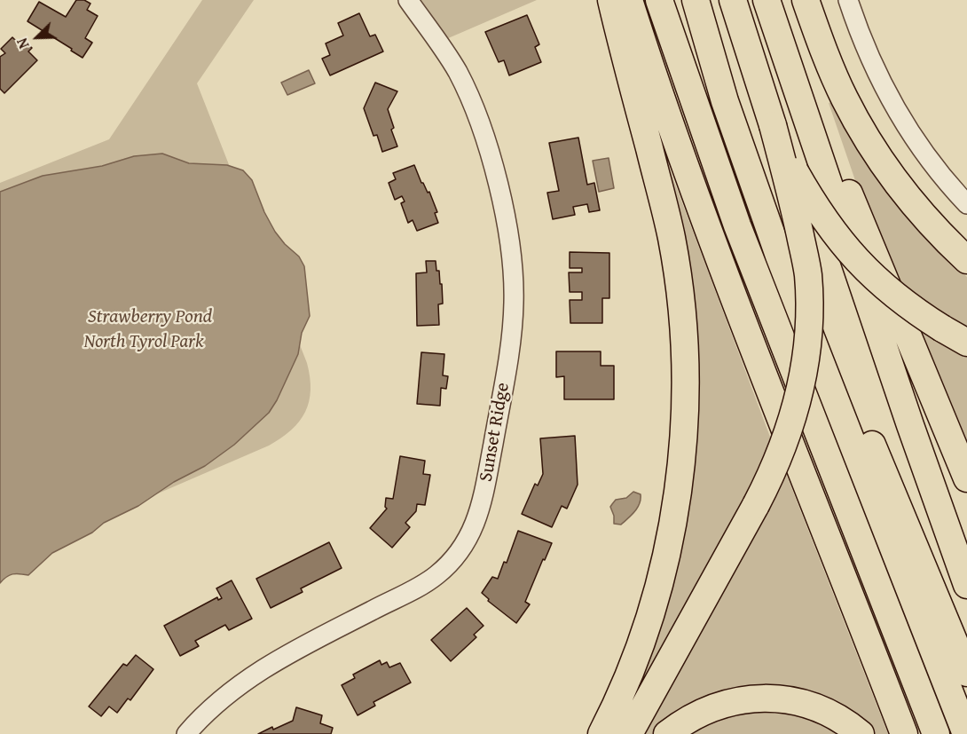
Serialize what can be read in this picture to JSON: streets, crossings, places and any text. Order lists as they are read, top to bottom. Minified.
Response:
{"streets":{"street":["Sunset Ridge"]},"water":["Strawberry Pond"],"parks":["North Tyrol Park"],"north":"bottom left"}
